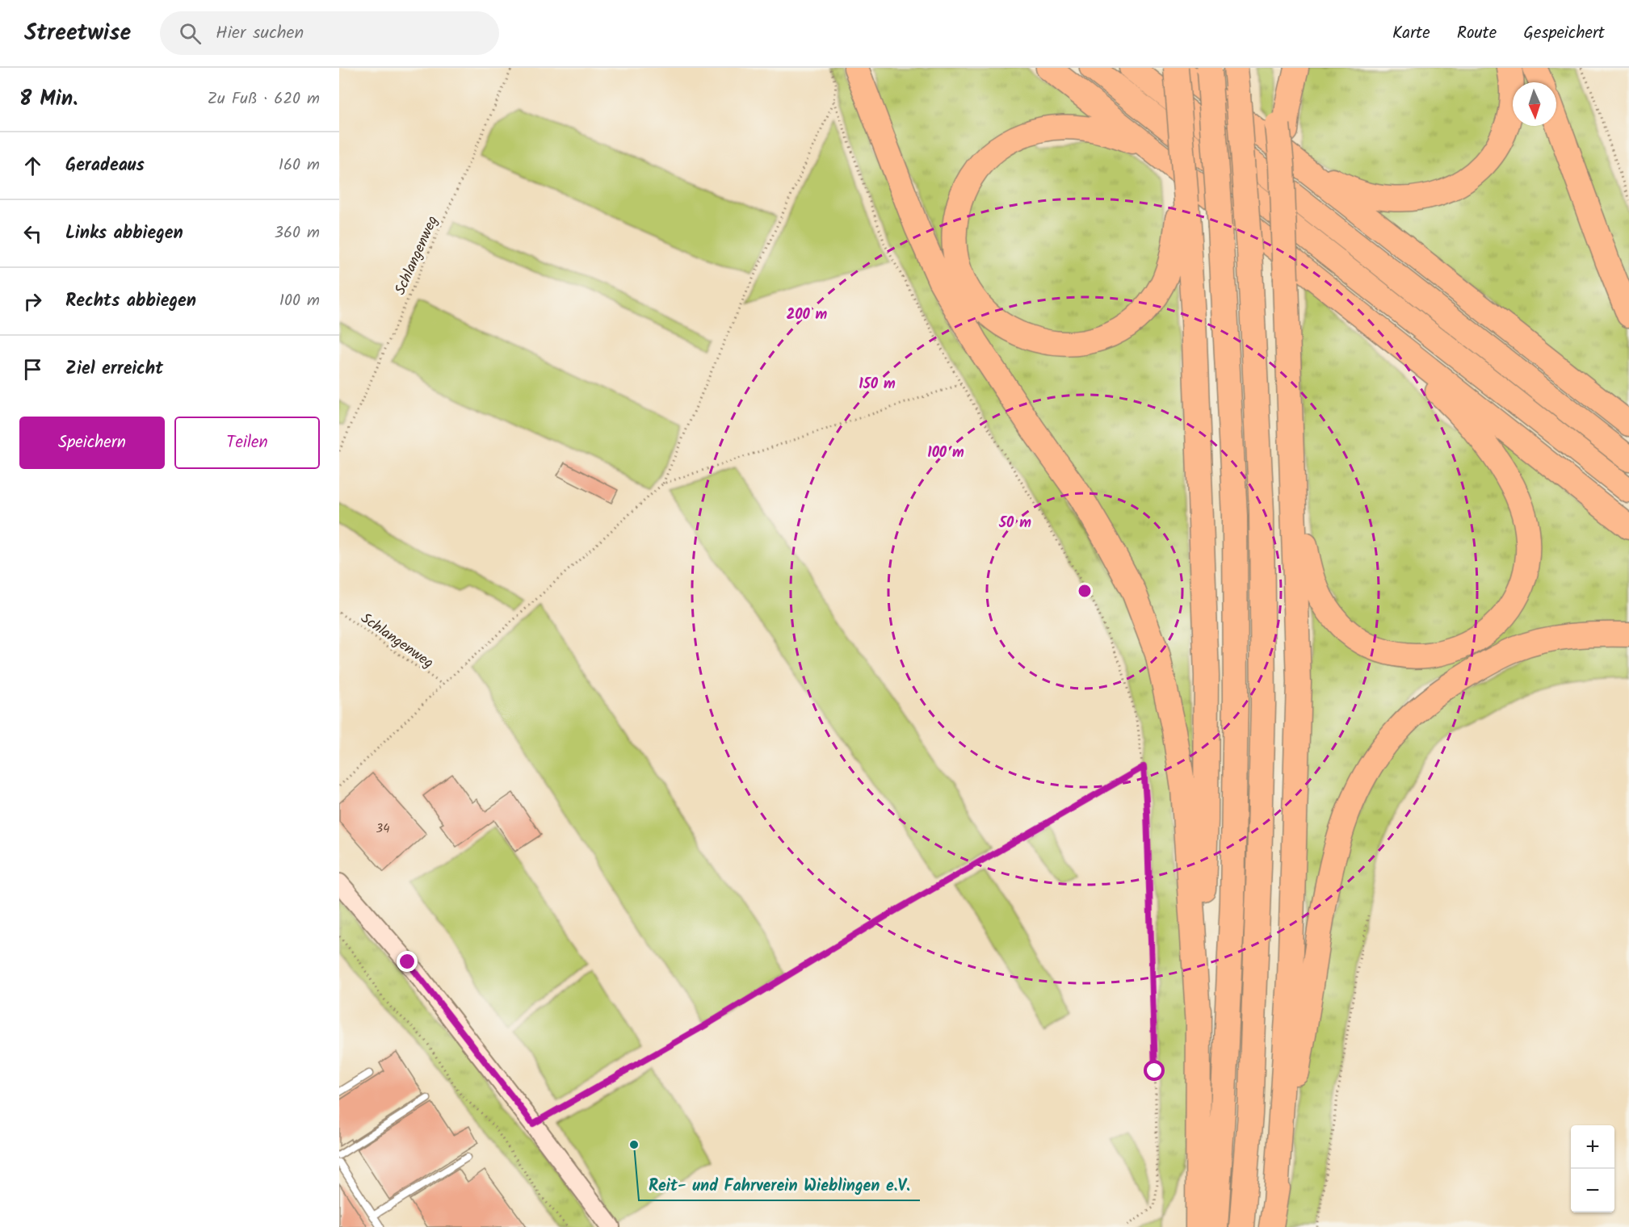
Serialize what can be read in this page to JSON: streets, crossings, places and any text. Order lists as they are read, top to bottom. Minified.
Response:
{"streets":{"path":["Schlangenweg"]},"places":["Reit- und Fahrverein Wieblingen e.V."],"house_numbers":["34"],"north":"bottom","page":{"header":"Streetwise","search":"Hier suchen","nav":["Karte","Route","Gespeichert"],"heading":["8 Min.","Zu Fuß · 620 m"],"list":[["Geradeaus","160 m"],["Links abbiegen","360 m"],["Rechts abbiegen","100 m"],"Ziel erreicht"],"buttons":["Speichern","Teilen"],"map_buttons":["+","−"]},"rings":["200 m","150 m","100 m","50 m"]}
